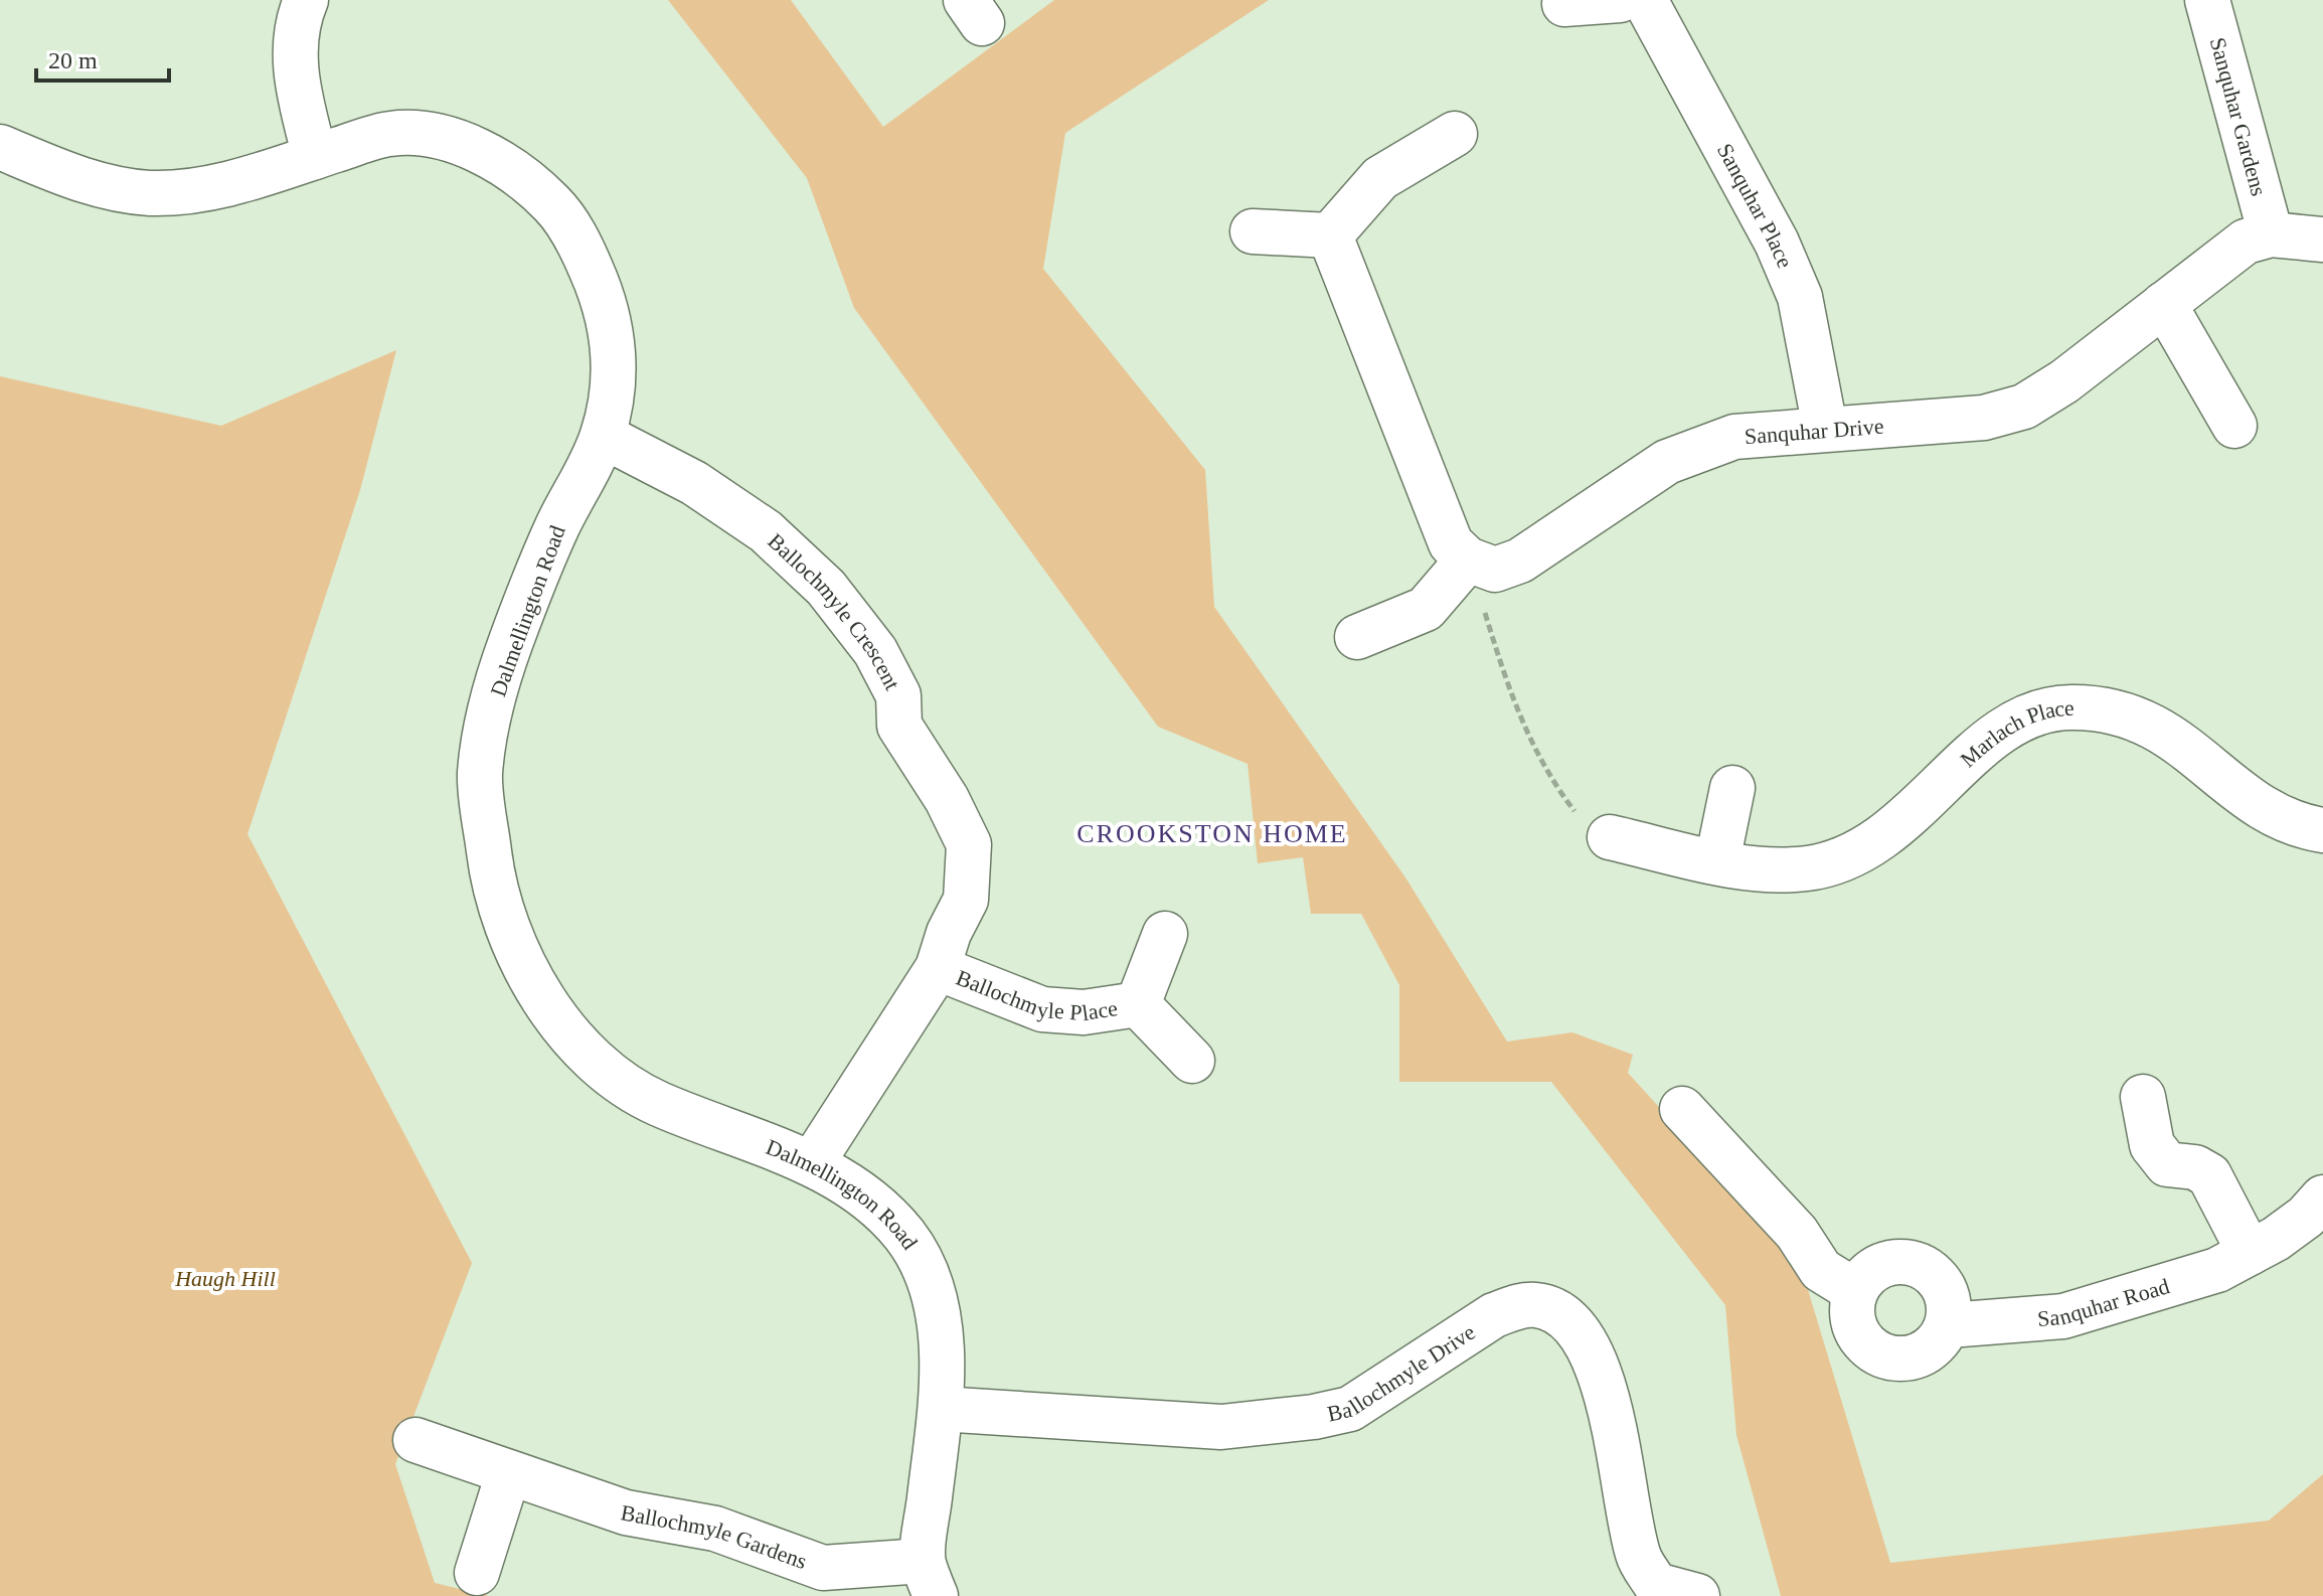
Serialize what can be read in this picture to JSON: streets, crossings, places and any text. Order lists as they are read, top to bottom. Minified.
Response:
{"streets":{"street":["Sanquhar Gardens","Sanquhar Place","Sanquhar Drive","Dalmellington Road","Ballochmyle Crescent","Marlach Place","Ballochmyle Place","Sanquhar Road","Ballochmyle Drive","Ballochmyle Gardens"]},"crossings":[["Sanquhar Gardens","Sanquhar Drive"],["Sanquhar Place","Sanquhar Drive"],["Dalmellington Road","Ballochmyle Crescent"],["Dalmellington Road","Ballochmyle Drive"],["Dalmellington Road","Ballochmyle Gardens"],["Ballochmyle Crescent","Ballochmyle Place"]],"districts":["CROOKSTON HOME"],"parks":["Haugh Hill"],"scale_bar":"20 m"}
